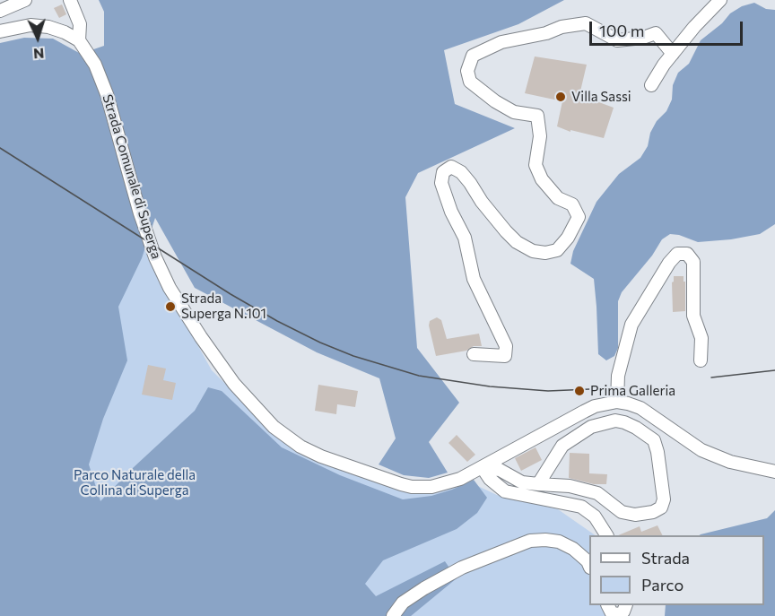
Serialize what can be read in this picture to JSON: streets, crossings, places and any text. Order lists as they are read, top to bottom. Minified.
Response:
{"streets":{"street":["Strada Comunale di Superga"]},"parks":["Parco Naturale della Collina di Superga"],"places":["Villa Sassi","Strada Superga N.101","Prima Galleria"],"legend":["Strada","Parco"],"scale_bar":"100 m","north":"bottom"}
